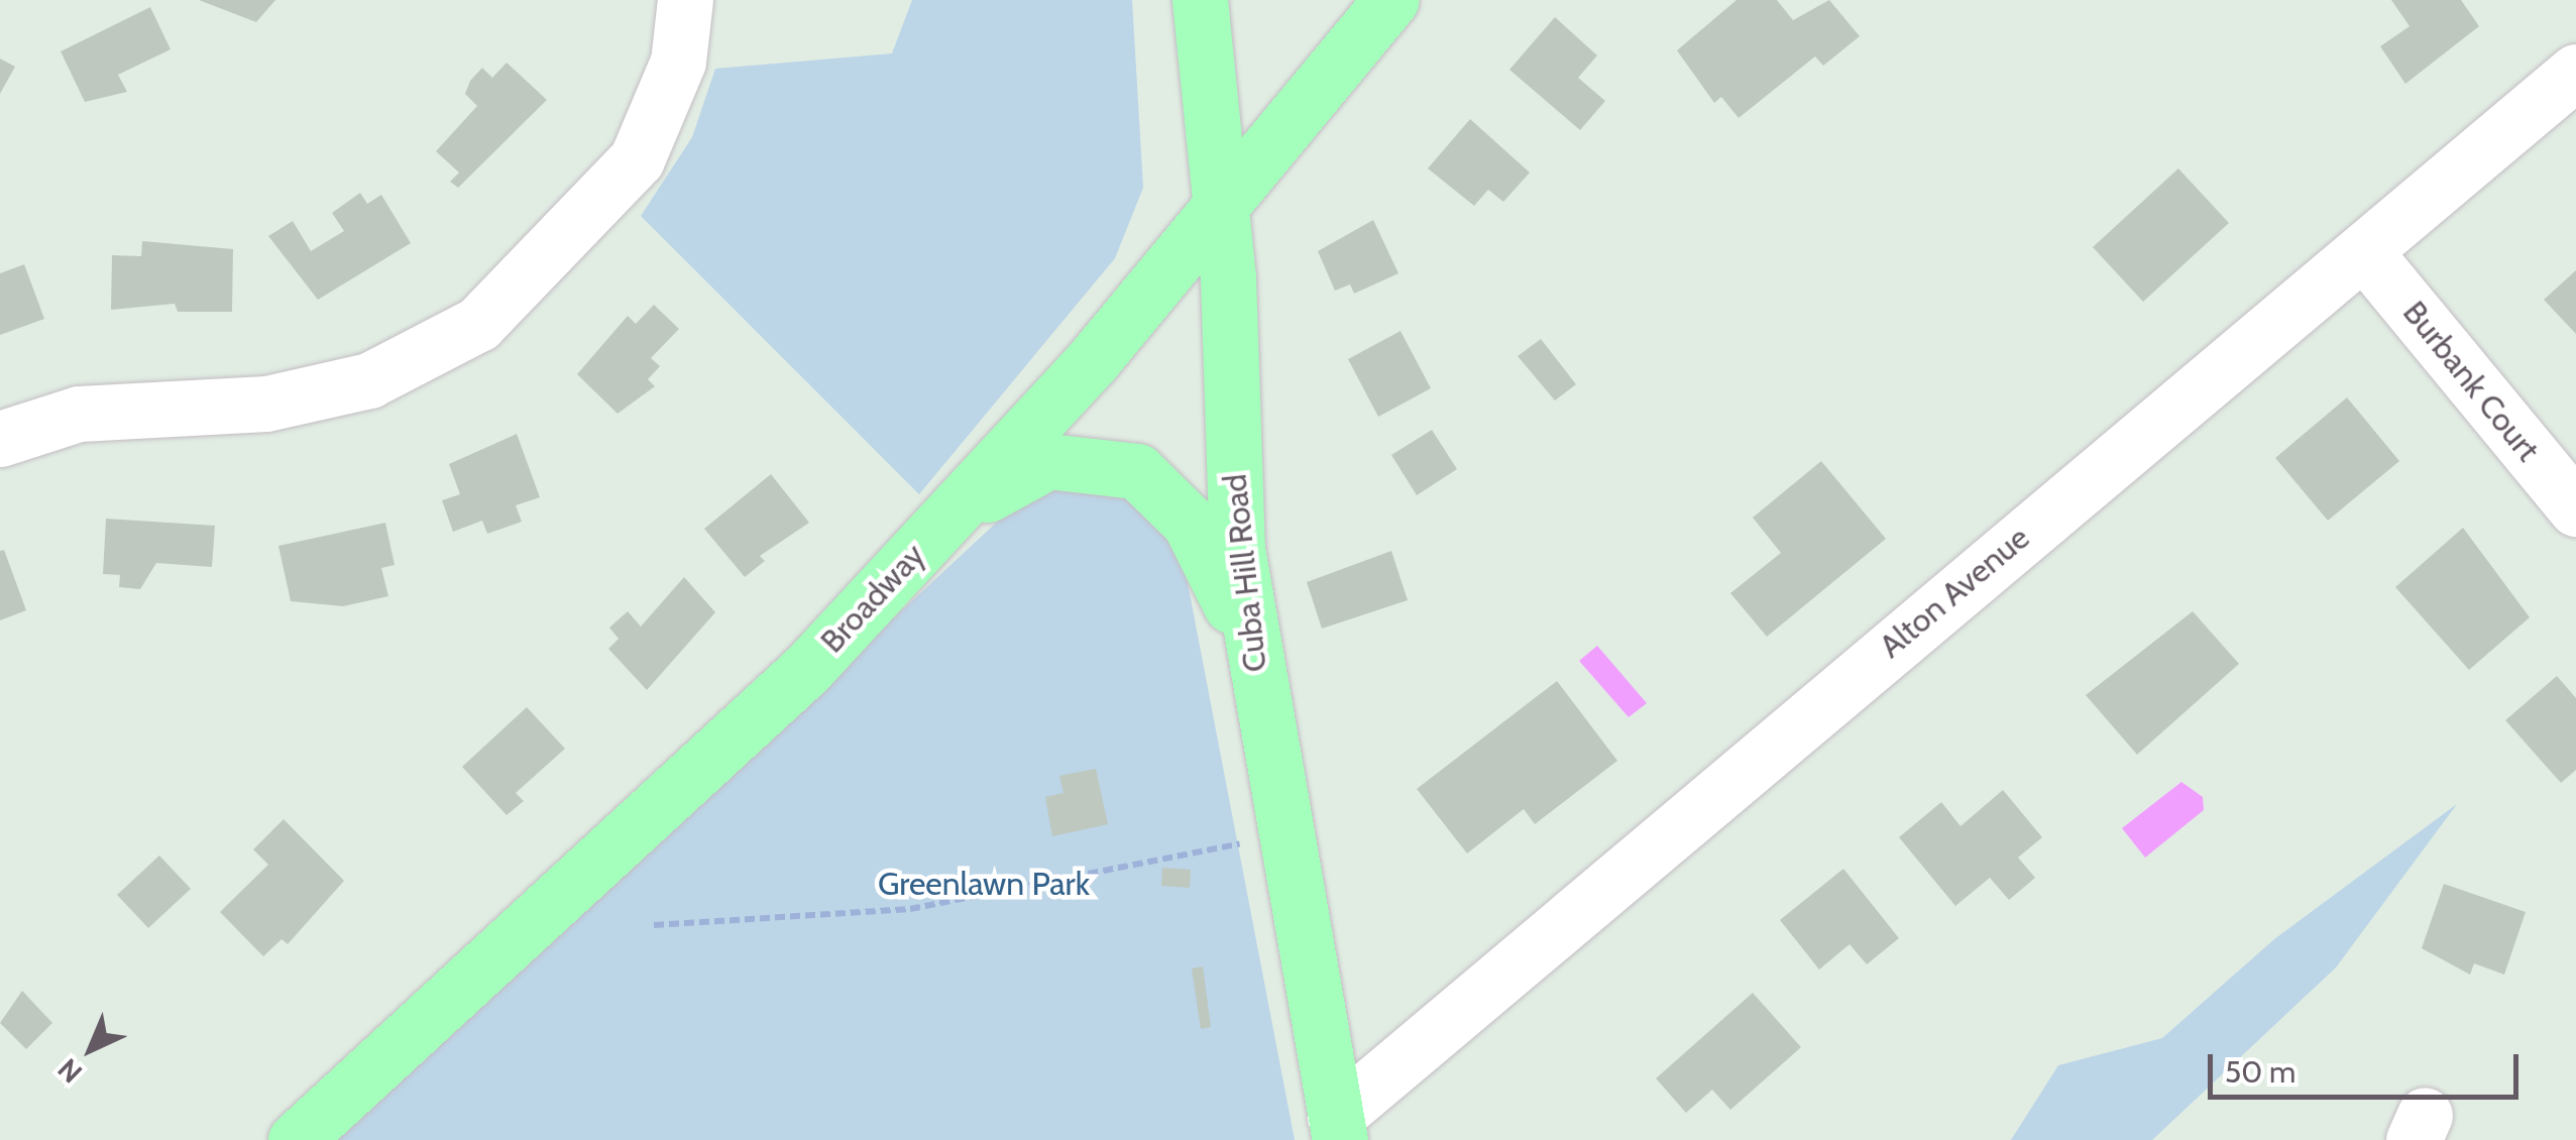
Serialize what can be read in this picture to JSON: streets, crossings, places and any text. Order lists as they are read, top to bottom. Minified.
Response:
{"streets":{"main road":["Cuba Hill Road","Broadway"],"street":["Burbank Court","Alton Avenue"]},"crossings":[["Burbank Court","Alton Avenue"],["Cuba Hill Road","Alton Avenue"],["Cuba Hill Road","Broadway"]],"parks":["Greenlawn Park"],"scale_bar":"50 m","north":"bottom left"}
